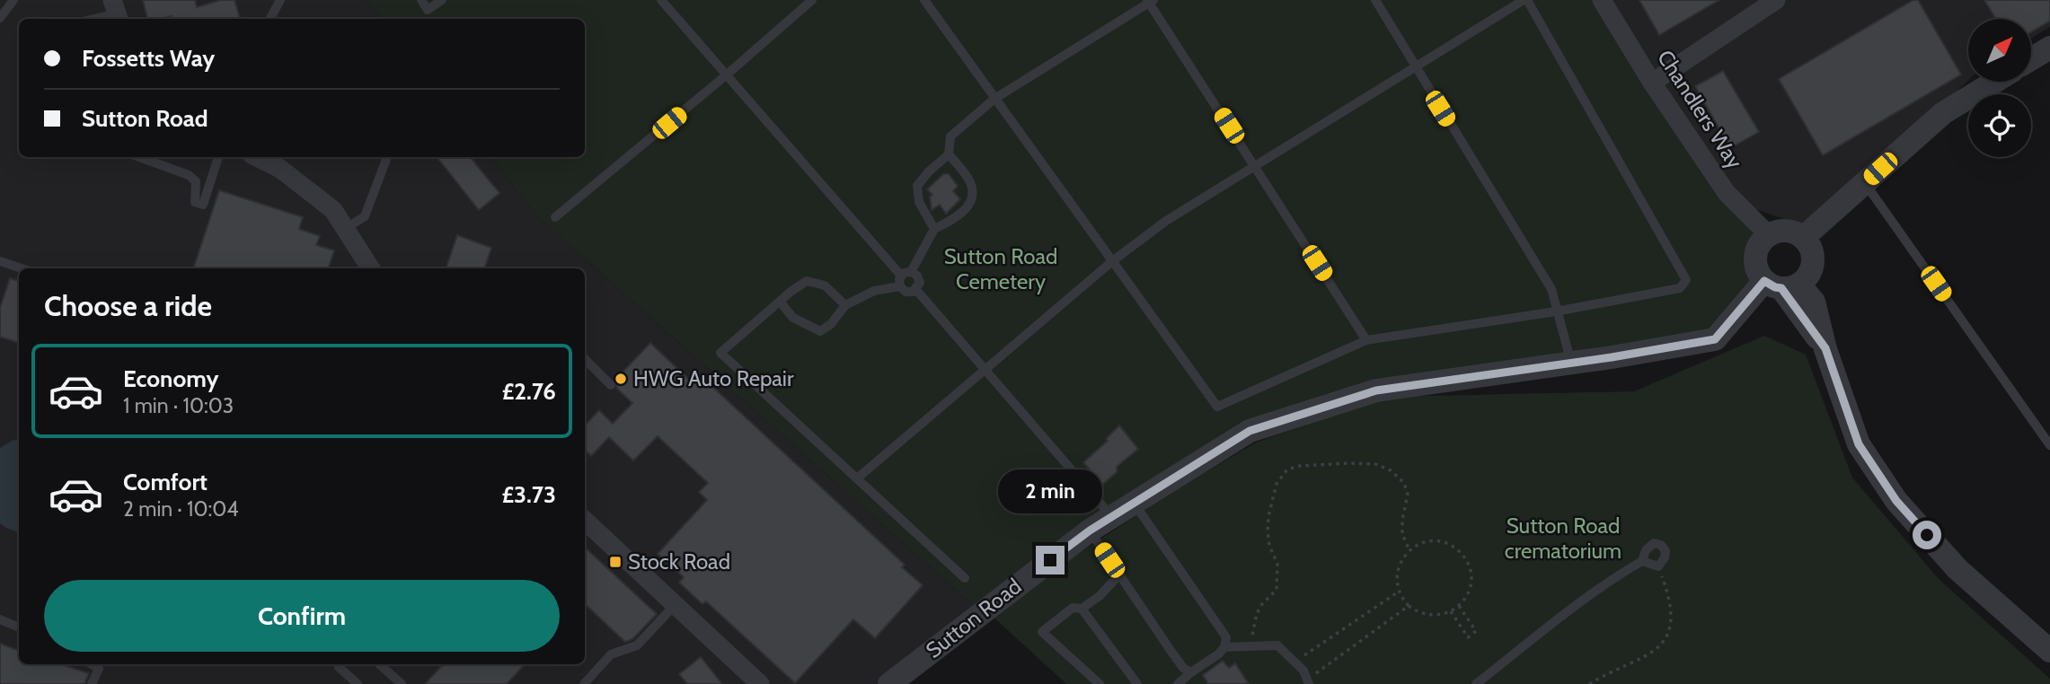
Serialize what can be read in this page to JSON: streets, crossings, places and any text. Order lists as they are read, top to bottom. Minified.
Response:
{"streets":{"street":["Chandlers Way","Sutton Road"]},"crossings":[["Chandlers Way","Sutton Road"]],"parks":["Sutton Road Cemetery","Sutton Road crematorium"],"places":{"other":["HWG Auto Repair"],"transit":["Stock Road"]},"north":"top right","page":{"banner":["Fossetts Way","Sutton Road"],"heading":"Choose a ride","list":[{"name":"Economy","note":"1 min · 10:03","value":"£2.76"},{"name":"Comfort","note":"2 min · 10:04","value":"£3.73"}],"bubble":"2 min","buttons":"Confirm"}}
